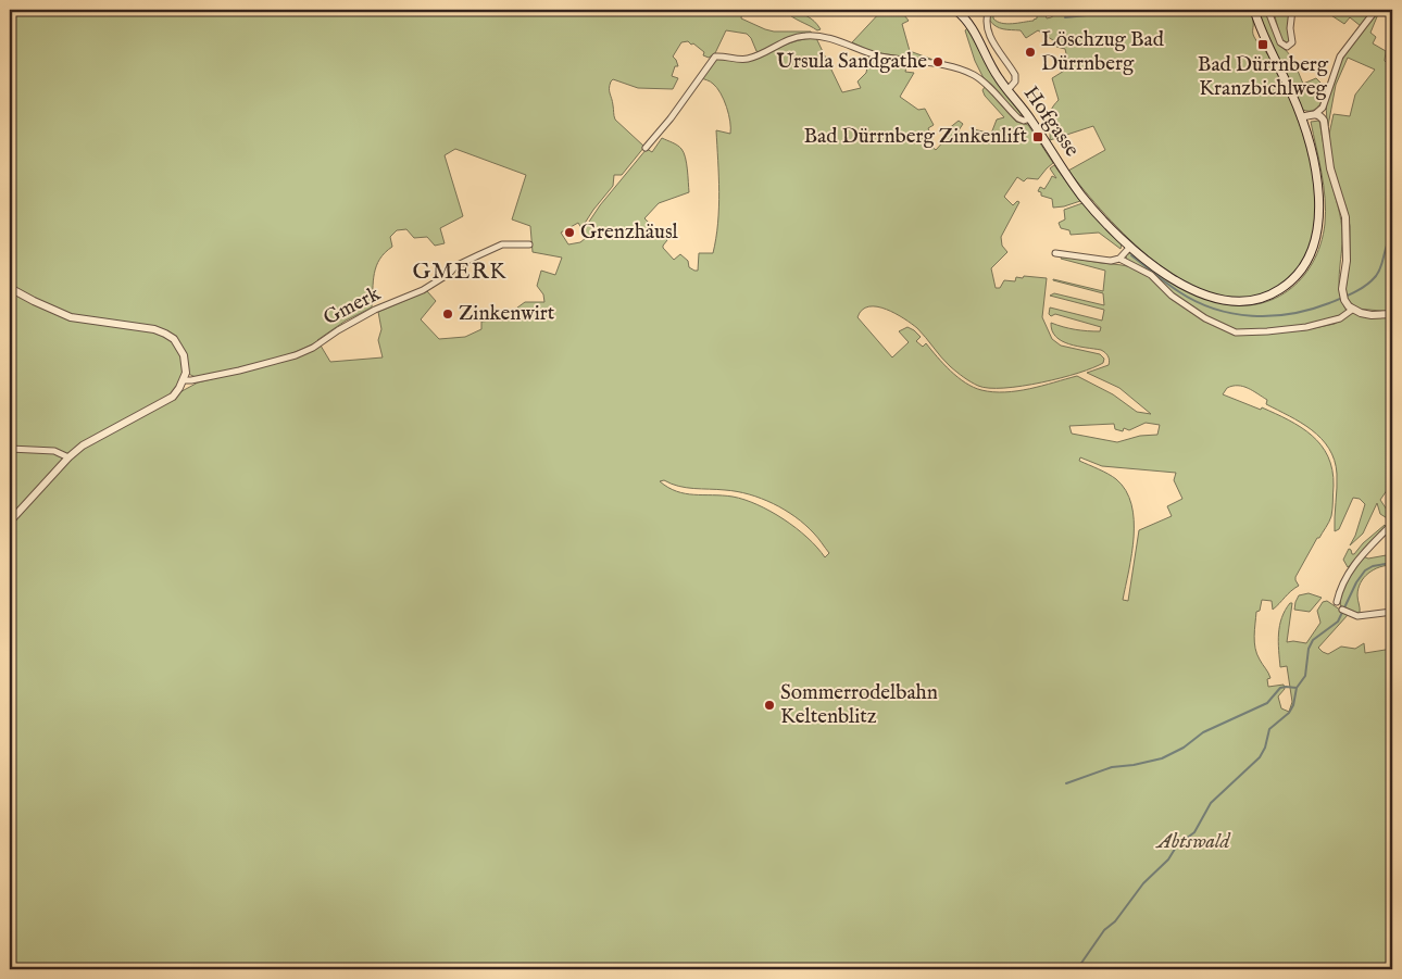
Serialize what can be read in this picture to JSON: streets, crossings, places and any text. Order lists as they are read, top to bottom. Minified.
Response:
{"streets":{"main road":["Hofgasse"],"street":["Gmerk"]},"districts":["GMERK"],"parks":["Abtswald"],"places":{"transit":["Bad Dürrnberg Kranzbichlweg","Bad Dürrnberg Zinkenlift"],"other":["Löschzug Bad Dürrnberg","Ursula Sandgathe","Grenzhäusl","Zinkenwirt","Sommerrodelbahn Keltenblitz"]}}
